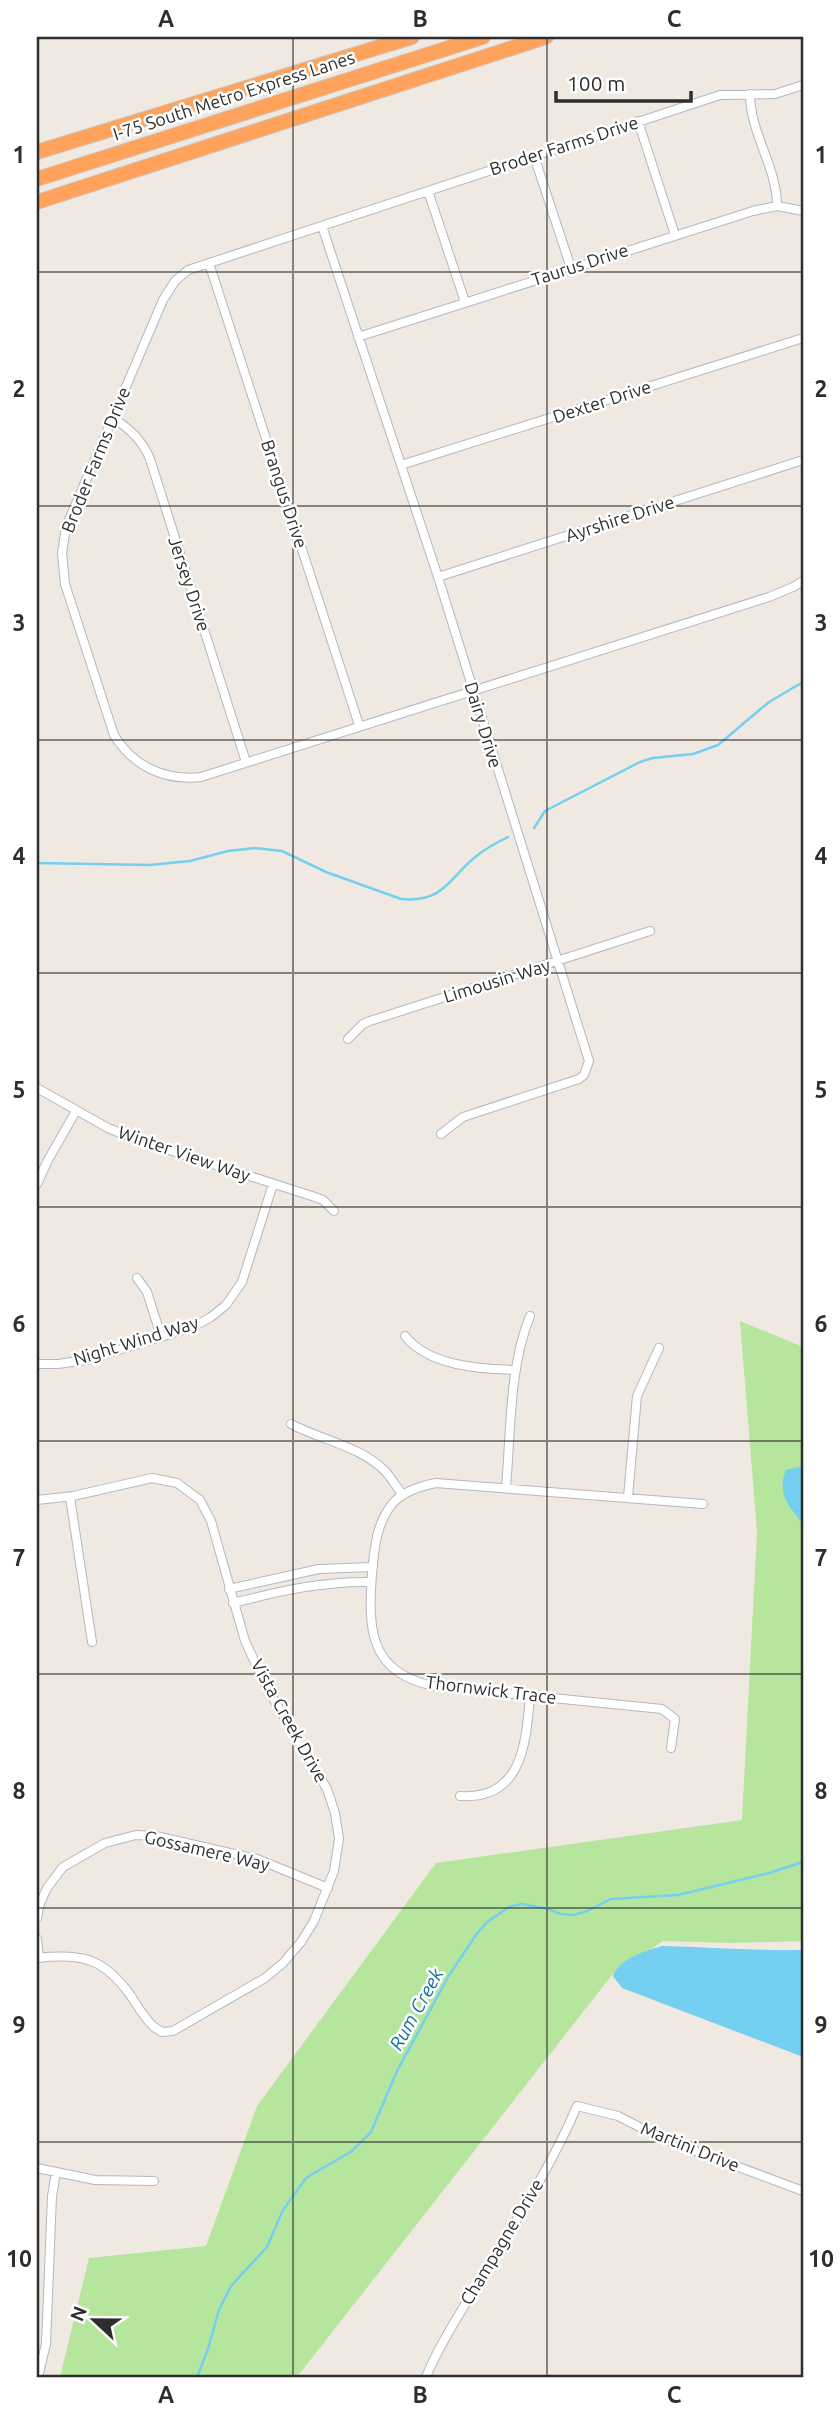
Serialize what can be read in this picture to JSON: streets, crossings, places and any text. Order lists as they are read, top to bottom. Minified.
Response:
{"streets":{"highway":["I-75 South Metro Express Lanes"],"street":["Broder Farms Drive","Taurus Drive","Dexter Drive","Brangus Drive","Ayrshire Drive","Jersey Drive","Dairy Drive","Limousin Way","Winter View Way","Night Wind Way","Thornwick Trace","Vista Creek Drive","Gossamere Way","Martini Drive","Champagne Drive"]},"crossings":[["Broder Farms Drive","Brangus Drive"],["Broder Farms Drive","Jersey Drive"],["Broder Farms Drive","Dairy Drive"],["Taurus Drive","Dairy Drive"],["Dexter Drive","Dairy Drive"],["Ayrshire Drive","Dairy Drive"],["Dairy Drive","Limousin Way"],["Winter View Way","Night Wind Way"],["Vista Creek Drive","Gossamere Way"],["Martini Drive","Champagne Drive"]],"water":["Rum Creek"],"scale_bar":"100 m","north":"left","grid":{"columns":["A","B","C"],"rows":["1","2","3","4","5","6","7","8","9","10"]}}
